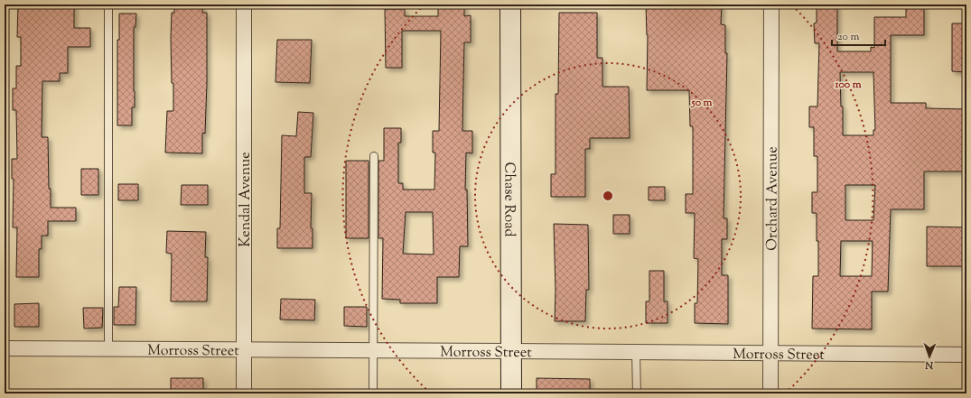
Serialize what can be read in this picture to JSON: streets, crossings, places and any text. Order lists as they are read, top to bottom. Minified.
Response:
{"streets":{"street":["Chase Road","Kendal Avenue","Orchard Avenue","Morross Street"]},"crossings":[["Chase Road","Morross Street"],["Kendal Avenue","Morross Street"],["Orchard Avenue","Morross Street"]],"scale_bar":"20 m","north":"bottom","rings":["100 m","50 m"]}
